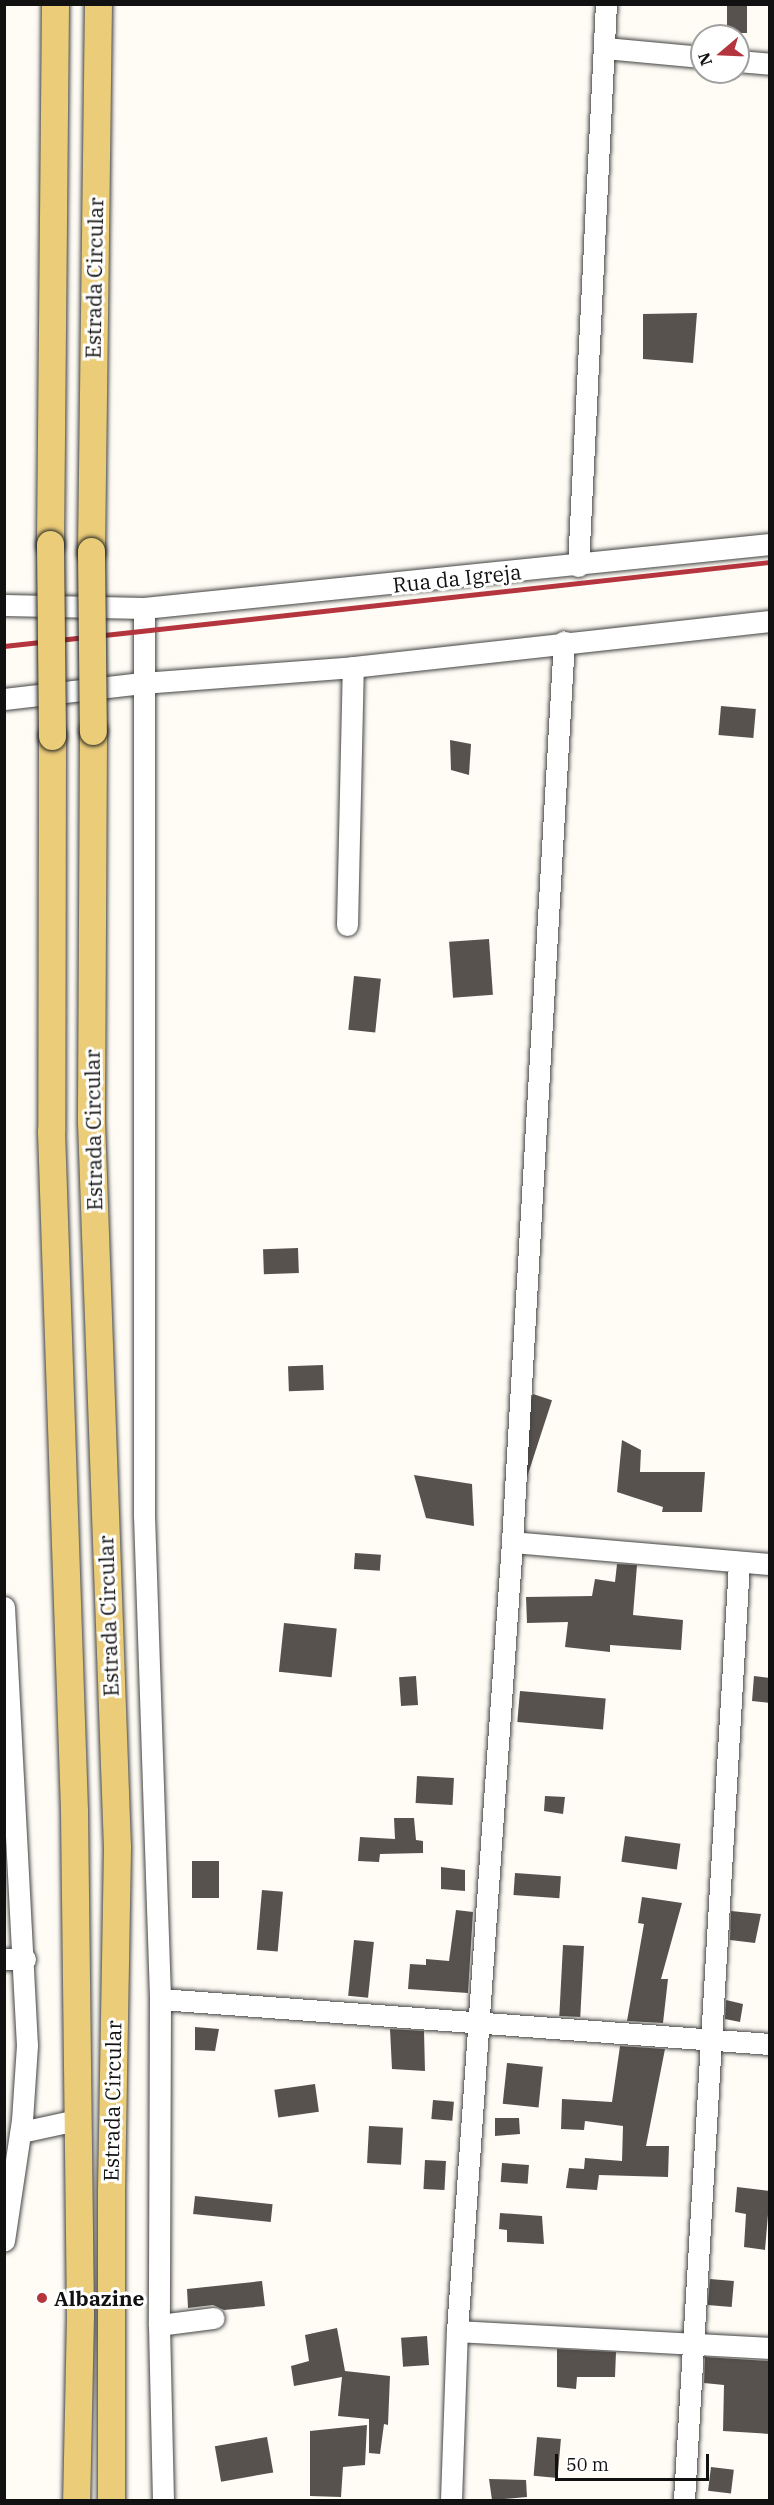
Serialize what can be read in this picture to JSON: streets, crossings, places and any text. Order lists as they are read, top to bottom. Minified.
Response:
{"streets":{"main road":["Estrada Circular"],"street":["Rua da Igreja"]},"places":["Albazine"],"scale_bar":"50 m","north":"left"}
